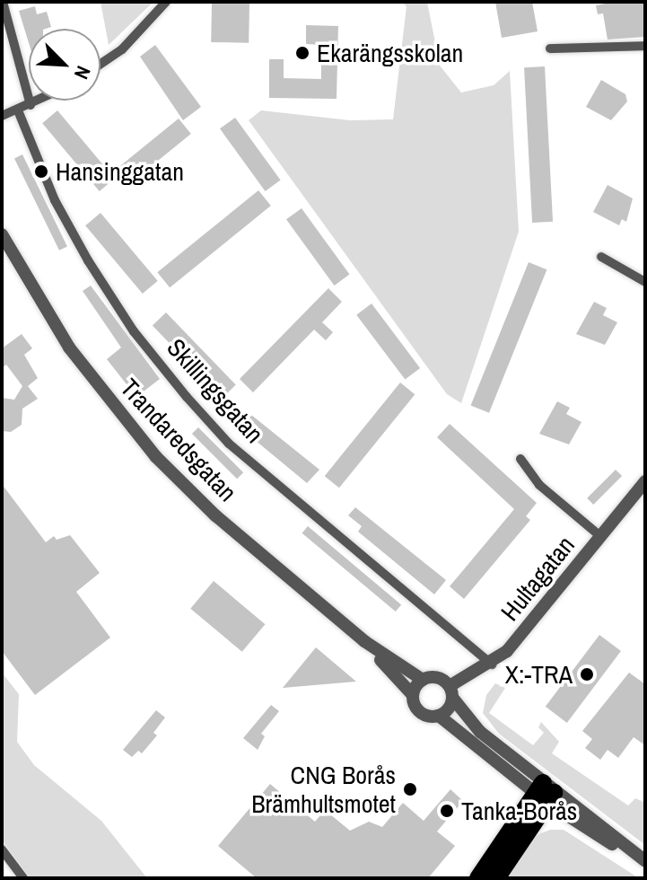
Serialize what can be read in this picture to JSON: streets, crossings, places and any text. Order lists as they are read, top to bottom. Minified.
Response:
{"streets":{"street":["Skillingsgatan","Trandaredsgatan","Hultagatan"]},"crossings":[["Skillingsgatan","Hultagatan"],["Trandaredsgatan","Hultagatan"]],"places":["Ekarängsskolan","Hansinggatan","X:-TRA","CNG Borås Brämhultsmotet","Tanka-Borås"],"north":"bottom right"}
